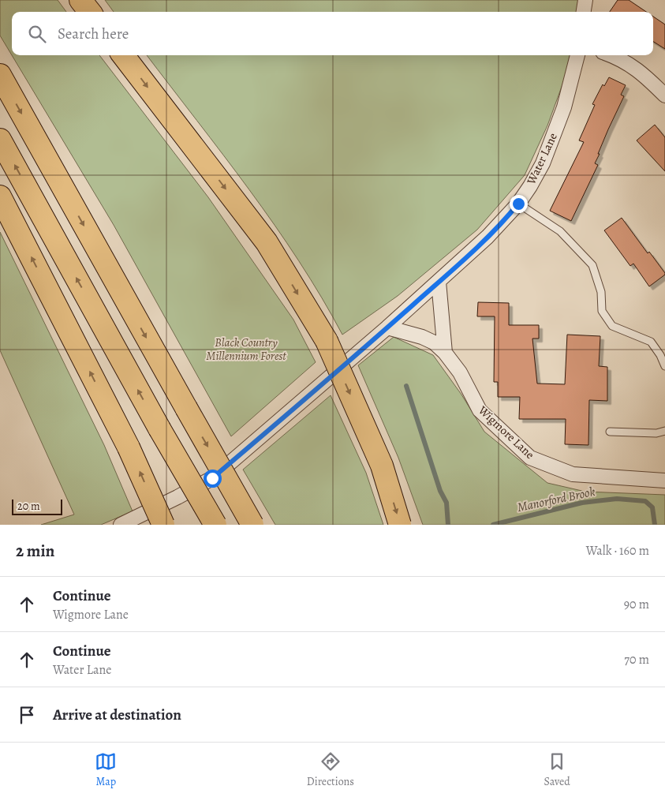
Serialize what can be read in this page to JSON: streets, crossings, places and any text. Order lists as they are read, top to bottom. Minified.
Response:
{"streets":{"street":["Water Lane","Wigmore Lane"]},"crossings":[["Water Lane","Wigmore Lane"]],"water":["Manorford Brook"],"parks":["Black Country Millennium Forest"],"scale_bar":"20 m","page":{"search":"Search here","scale":"20 m","heading":["2 min","Walk · 160 m"],"list":[["Continue","Wigmore Lane","90 m"],["Continue","Water Lane","70 m"],"Arrive at destination"],"nav":["Map","Directions","Saved"]}}
